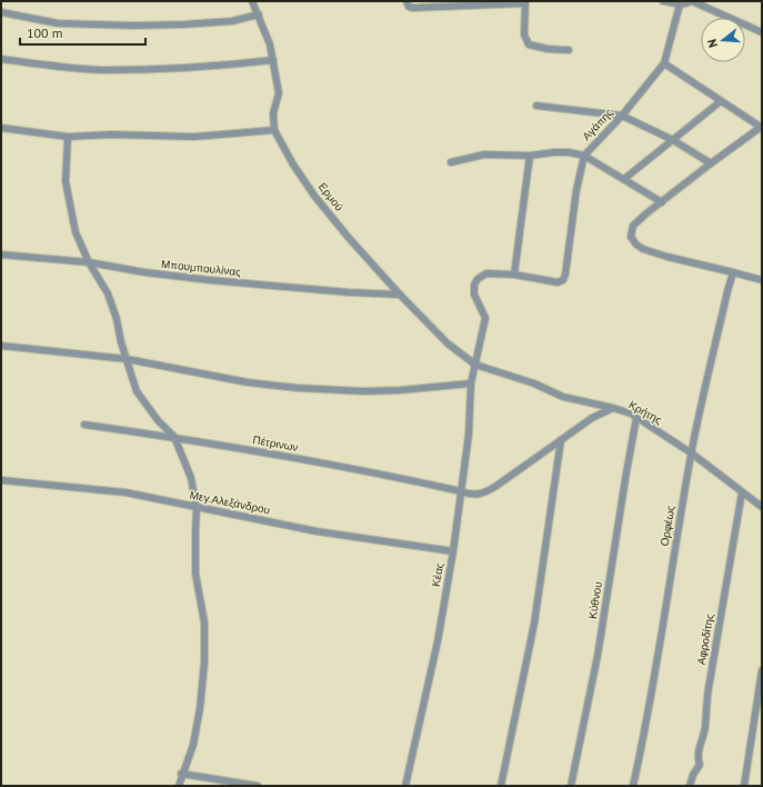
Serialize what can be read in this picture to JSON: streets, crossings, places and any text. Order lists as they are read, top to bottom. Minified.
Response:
{"streets":{"street":["Αγάπης","Ερμού","Μπουμπουλίνας","Κρήτης","Πέτρινων","Μεγ.Αλεξάνδρου","Ορφέως","Κέας","Κύθνου","Αφροδίτης"]},"crossings":[["Αγάπης","Κέας"],["Ερμού","Μπουμπουλίνας"],["Ερμού","Κρήτης"],["Ερμού","Κέας"],["Κρήτης","Πέτρινων"],["Κρήτης","Ορφέως"],["Κρήτης","Κέας"],["Κρήτης","Κύθνου"],["Κρήτης","Αφροδίτης"],["Πέτρινων","Κέας"],["Μεγ.Αλεξάνδρου","Κέας"]],"scale_bar":"100 m","north":"left"}
